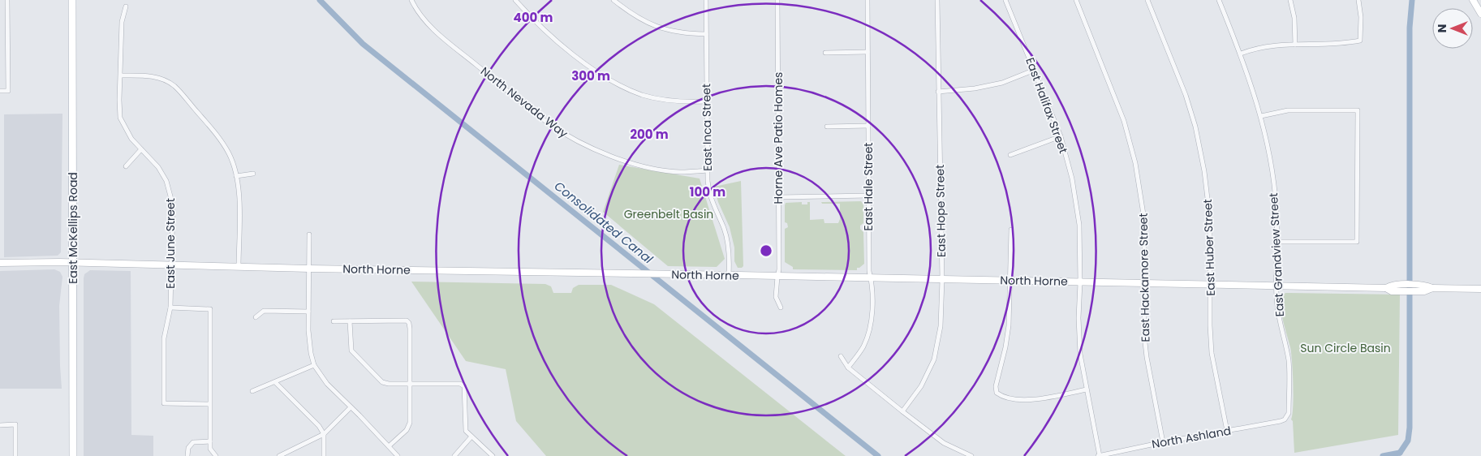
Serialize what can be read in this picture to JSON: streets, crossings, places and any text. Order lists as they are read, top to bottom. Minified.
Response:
{"streets":{"main road":["East McKellips Road"],"street":["North Nevada Way","East Halifax Street","East Inca Street","Horne Ave Patio Homes","East Hale Street","East Hope Street","East June Street","East Huber Street","East Grandview Street","North Horne","East Hackamore Street","North Ashland"]},"crossings":[["North Nevada Way","East Inca Street"],["East Halifax Street","North Horne"],["East Halifax Street","North Ashland"],["East Inca Street","North Horne"],["Horne Ave Patio Homes","North Horne"],["East Hale Street","North Horne"],["East Hope Street","North Horne"],["East McKellips Road","North Horne"],["East June Street","North Horne"],["East Huber Street","North Horne"],["East Huber Street","North Ashland"],["East Grandview Street","North Horne"],["East Grandview Street","North Ashland"],["North Horne","East Hackamore Street"],["East Hackamore Street","North Ashland"]],"water":["Consolidated Canal"],"parks":["Greenbelt Basin","Sun Circle Basin"],"north":"left","rings":["400 m","300 m","200 m","100 m"]}
